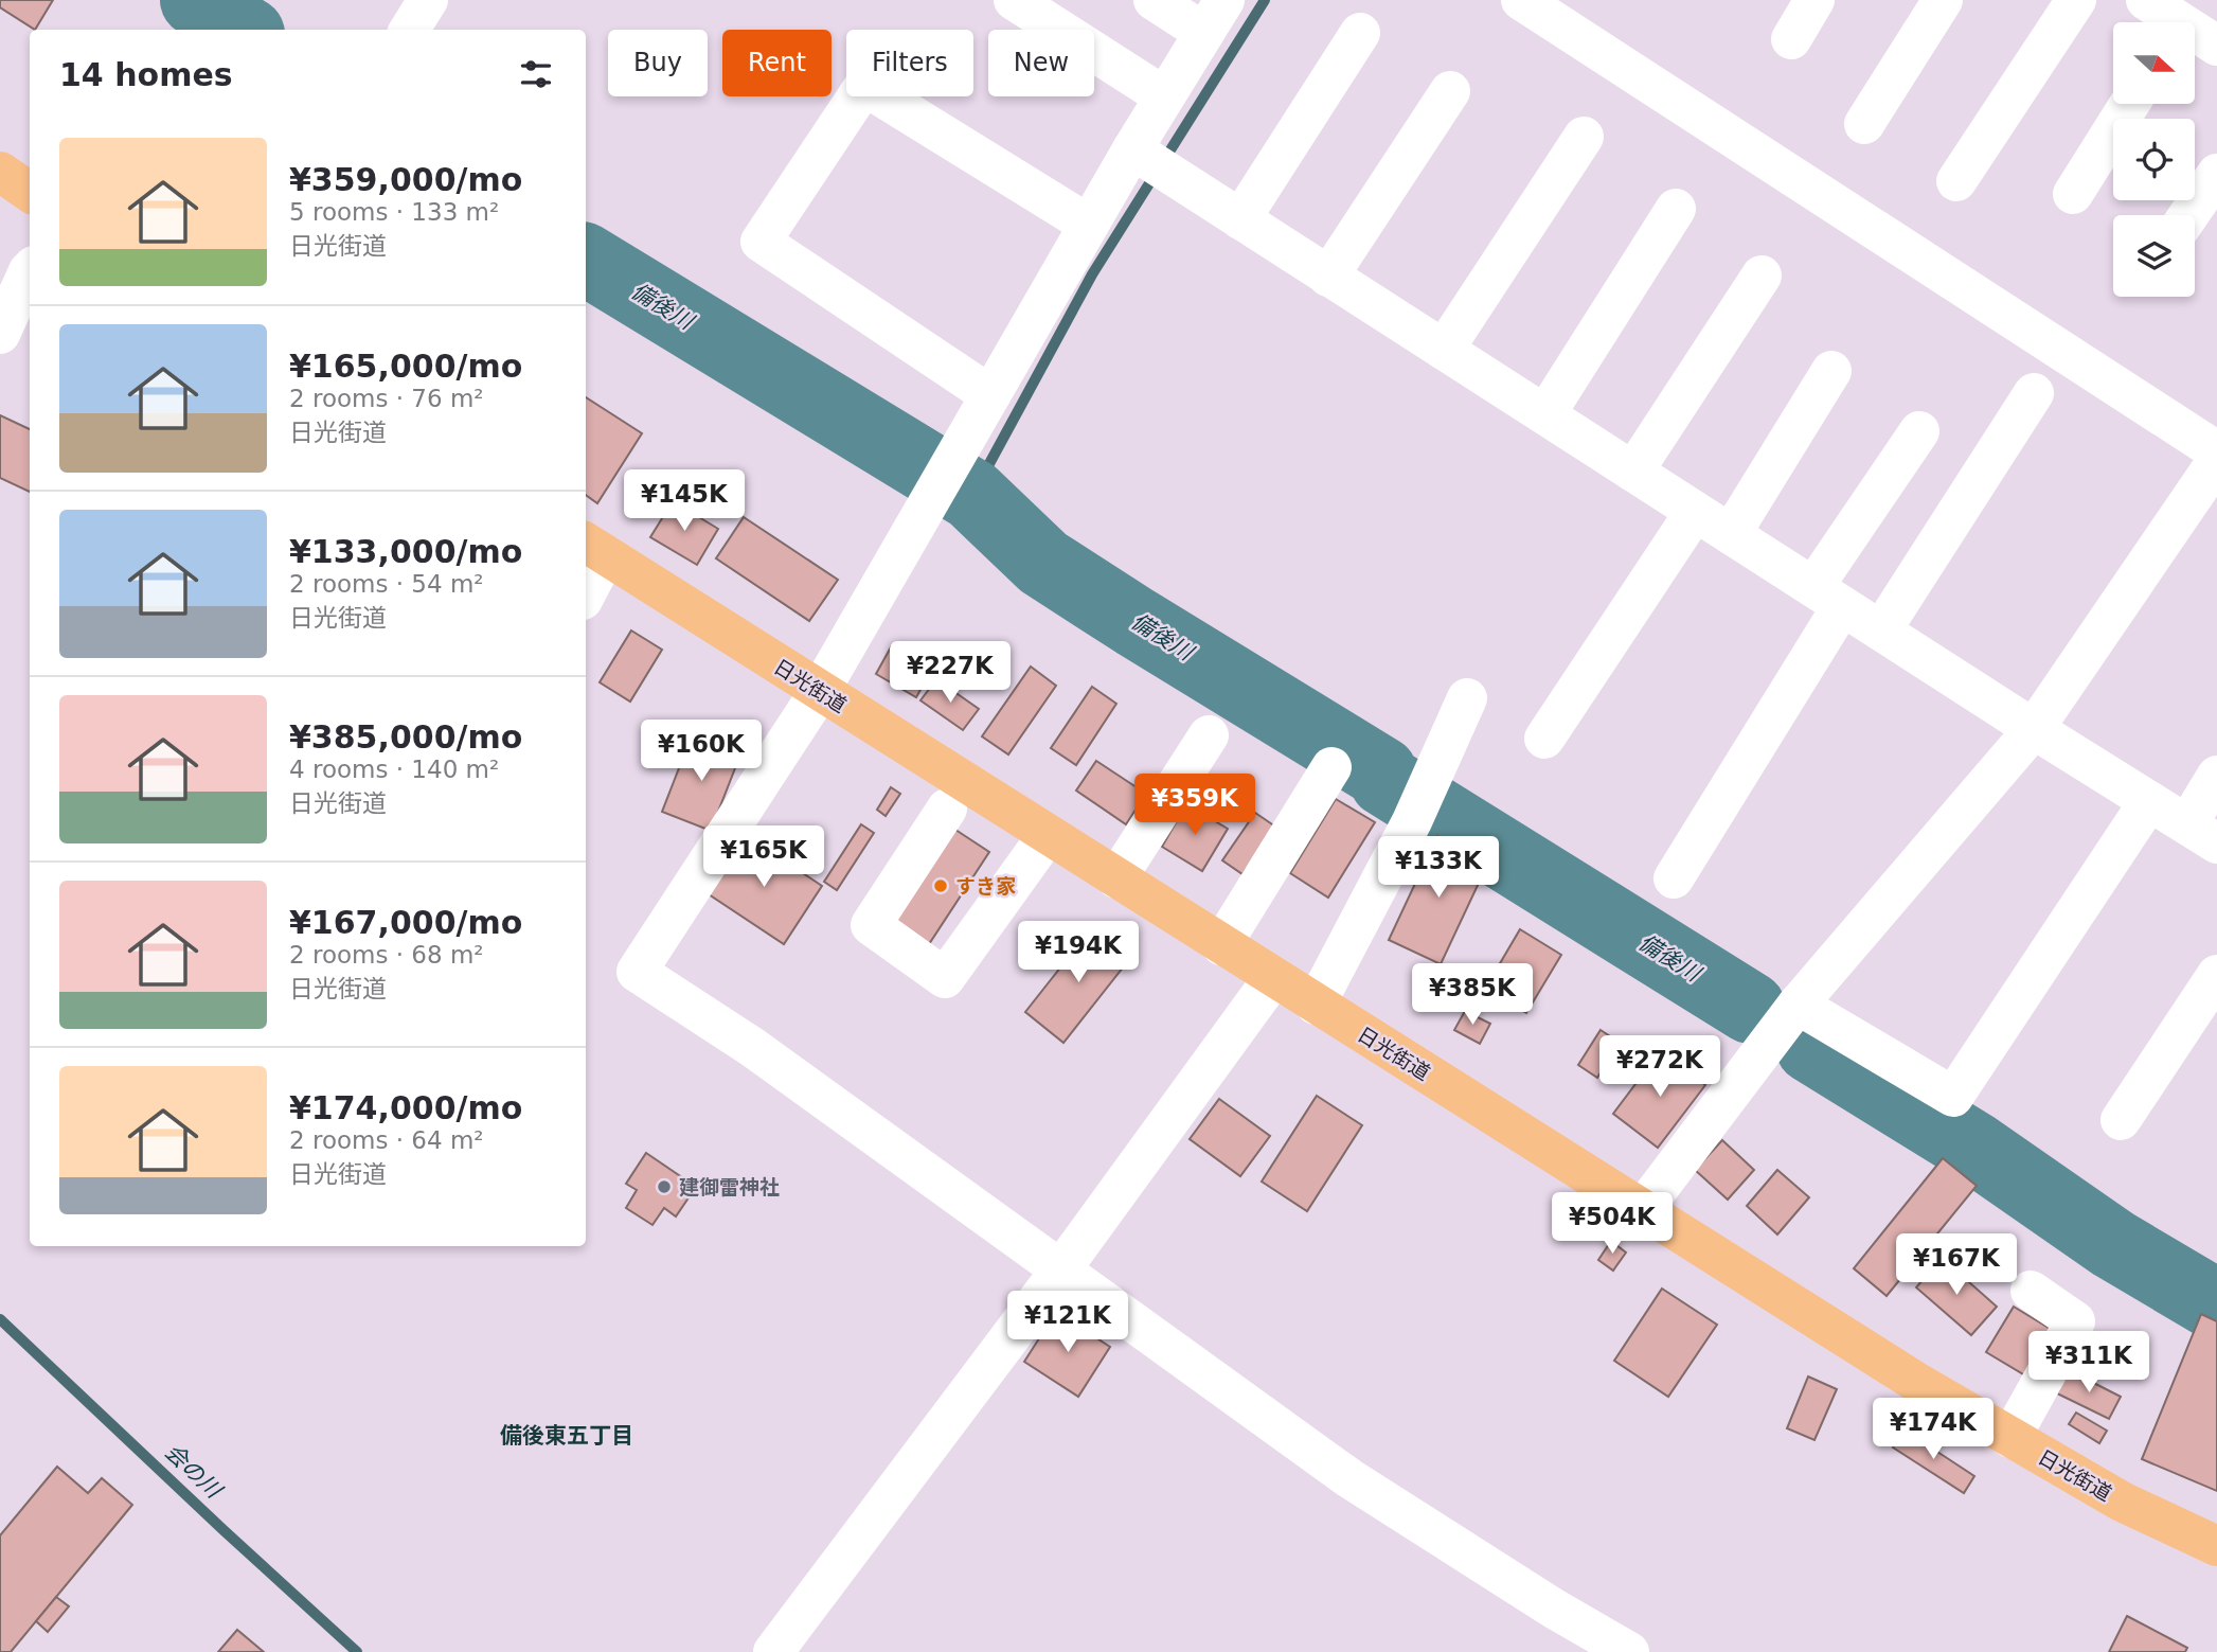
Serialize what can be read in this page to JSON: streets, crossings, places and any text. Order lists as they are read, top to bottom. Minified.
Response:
{"streets":{"highway":["日光街道"]},"districts":["備後東五丁目"],"water":["備後川","会の川"],"places":["すき家","建御雷神社"],"north":"right","page":{"chip":["Buy","Rent","Filters","New"],"heading":"14 homes","list":[{"name":"¥359,000/mo","note":"5 rooms · 133 m² · 日光街道"},{"name":"¥165,000/mo","note":"2 rooms · 76 m² · 日光街道"},{"name":"¥133,000/mo","note":"2 rooms · 54 m² · 日光街道"},{"name":"¥385,000/mo","note":"4 rooms · 140 m² · 日光街道"},{"name":"¥167,000/mo","note":"2 rooms · 68 m² · 日光街道"},{"name":"¥174,000/mo","note":"2 rooms · 64 m² · 日光街道"}],"price":["¥145K","¥227K","¥160K","¥359K","¥165K","¥133K","¥194K","¥385K","¥272K","¥504K","¥167K","¥121K","¥311K","¥174K"]}}
